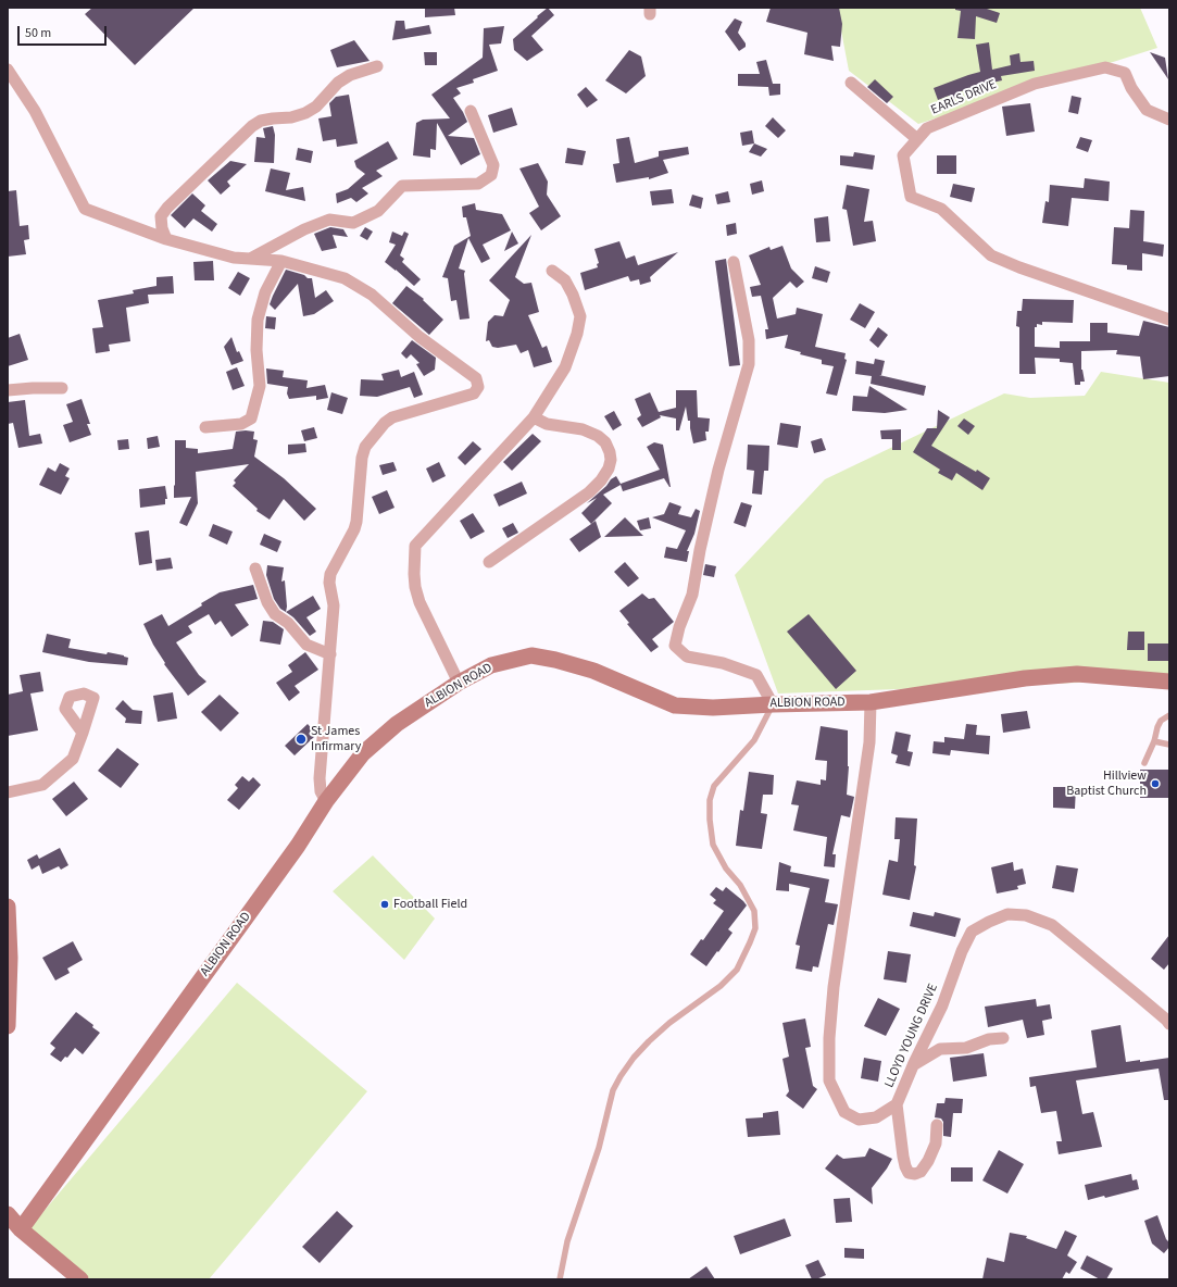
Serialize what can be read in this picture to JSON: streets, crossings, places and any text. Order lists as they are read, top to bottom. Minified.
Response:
{"streets":{"street":["EARLS DRIVE","ALBION ROAD","LLOYD YOUNG DRIVE"]},"crossings":[["ALBION ROAD","LLOYD YOUNG DRIVE"]],"places":["St James Infirmary","Hillview Baptist Church","Football Field"],"scale_bar":"50 m"}
